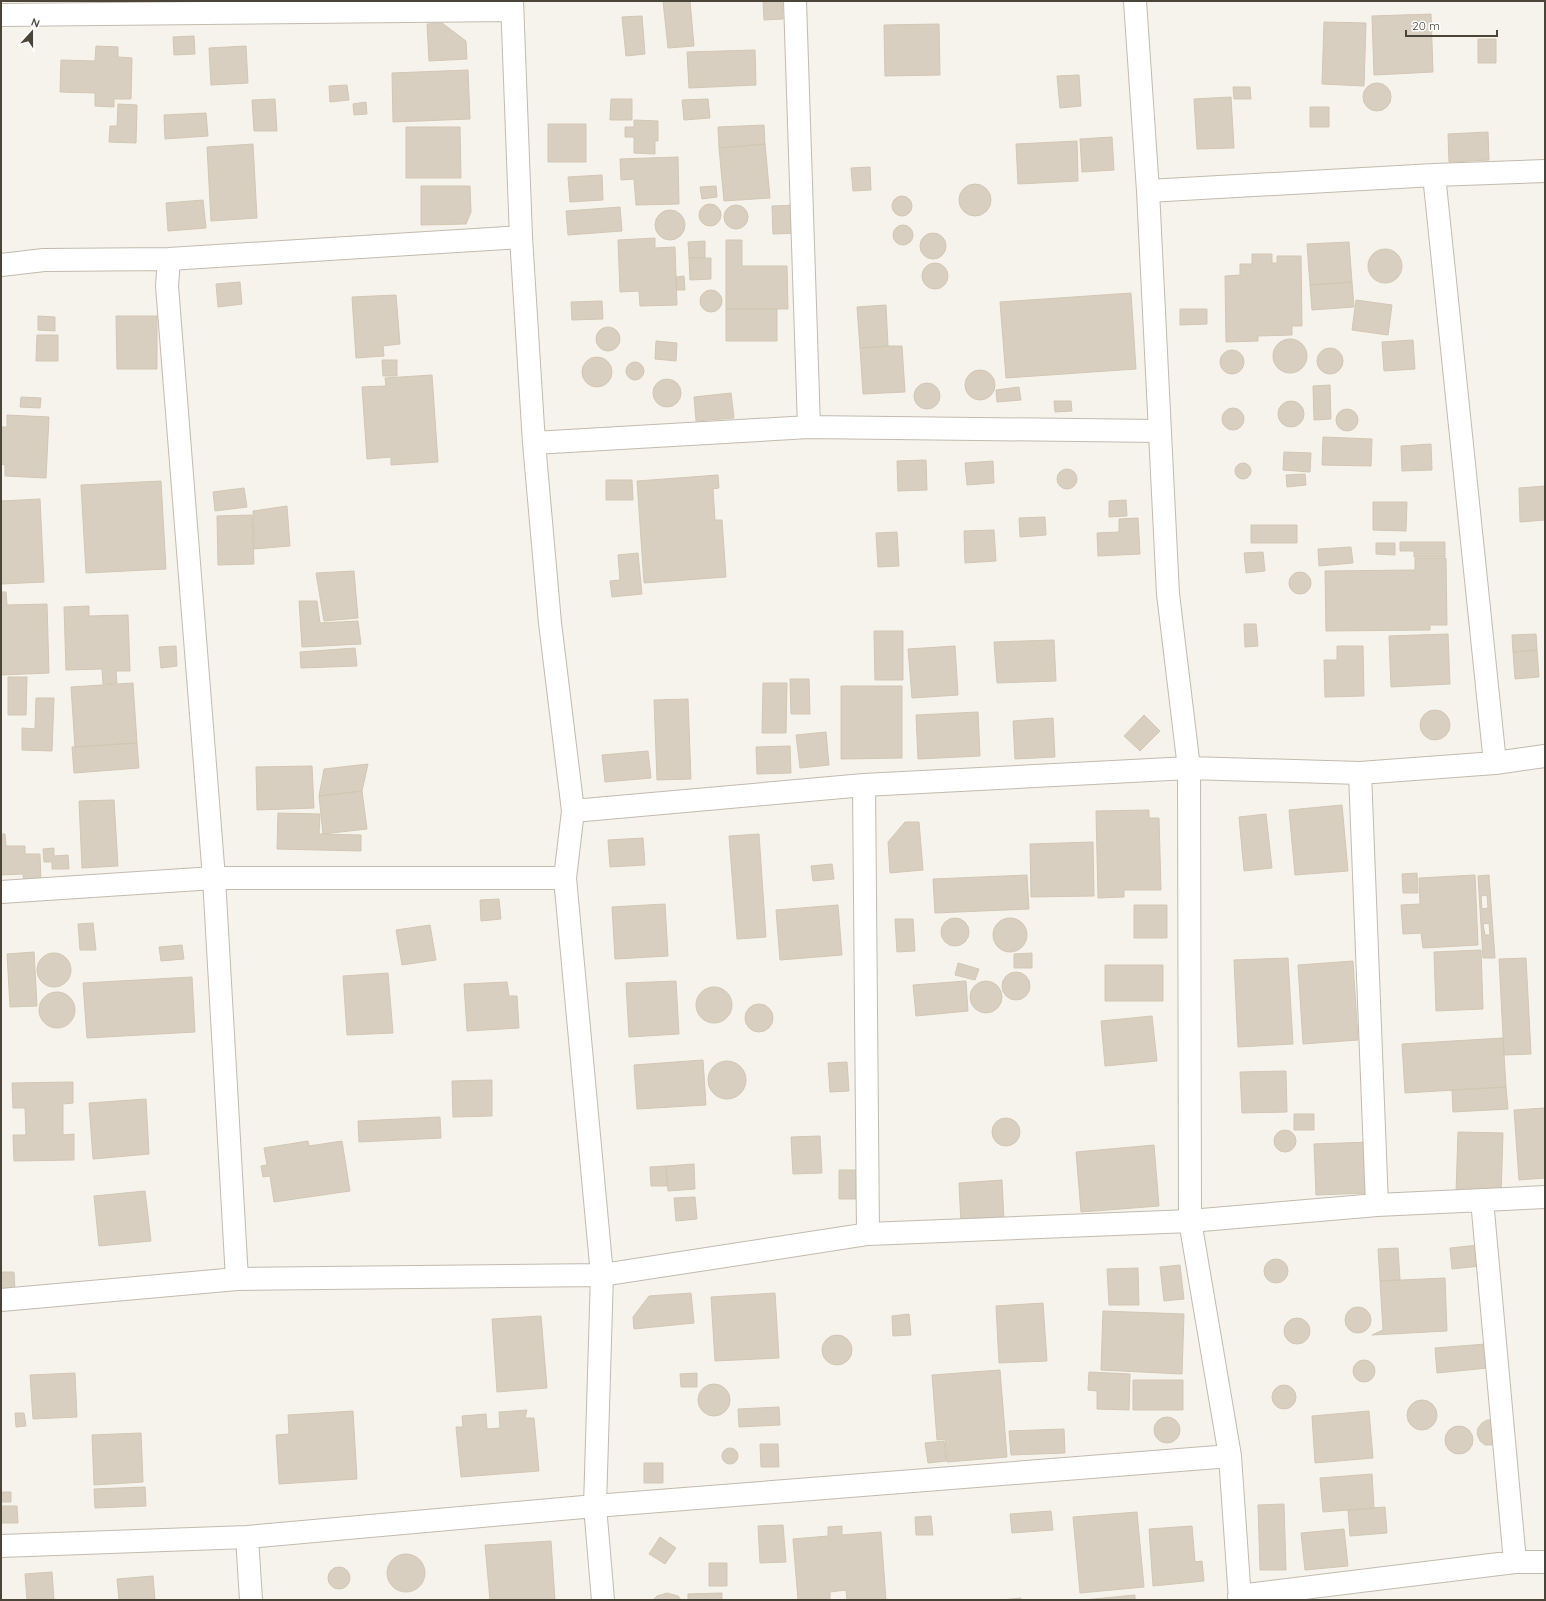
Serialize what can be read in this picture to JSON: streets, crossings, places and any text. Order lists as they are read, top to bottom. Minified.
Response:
{"scale_bar":"20 m","north":"top"}
